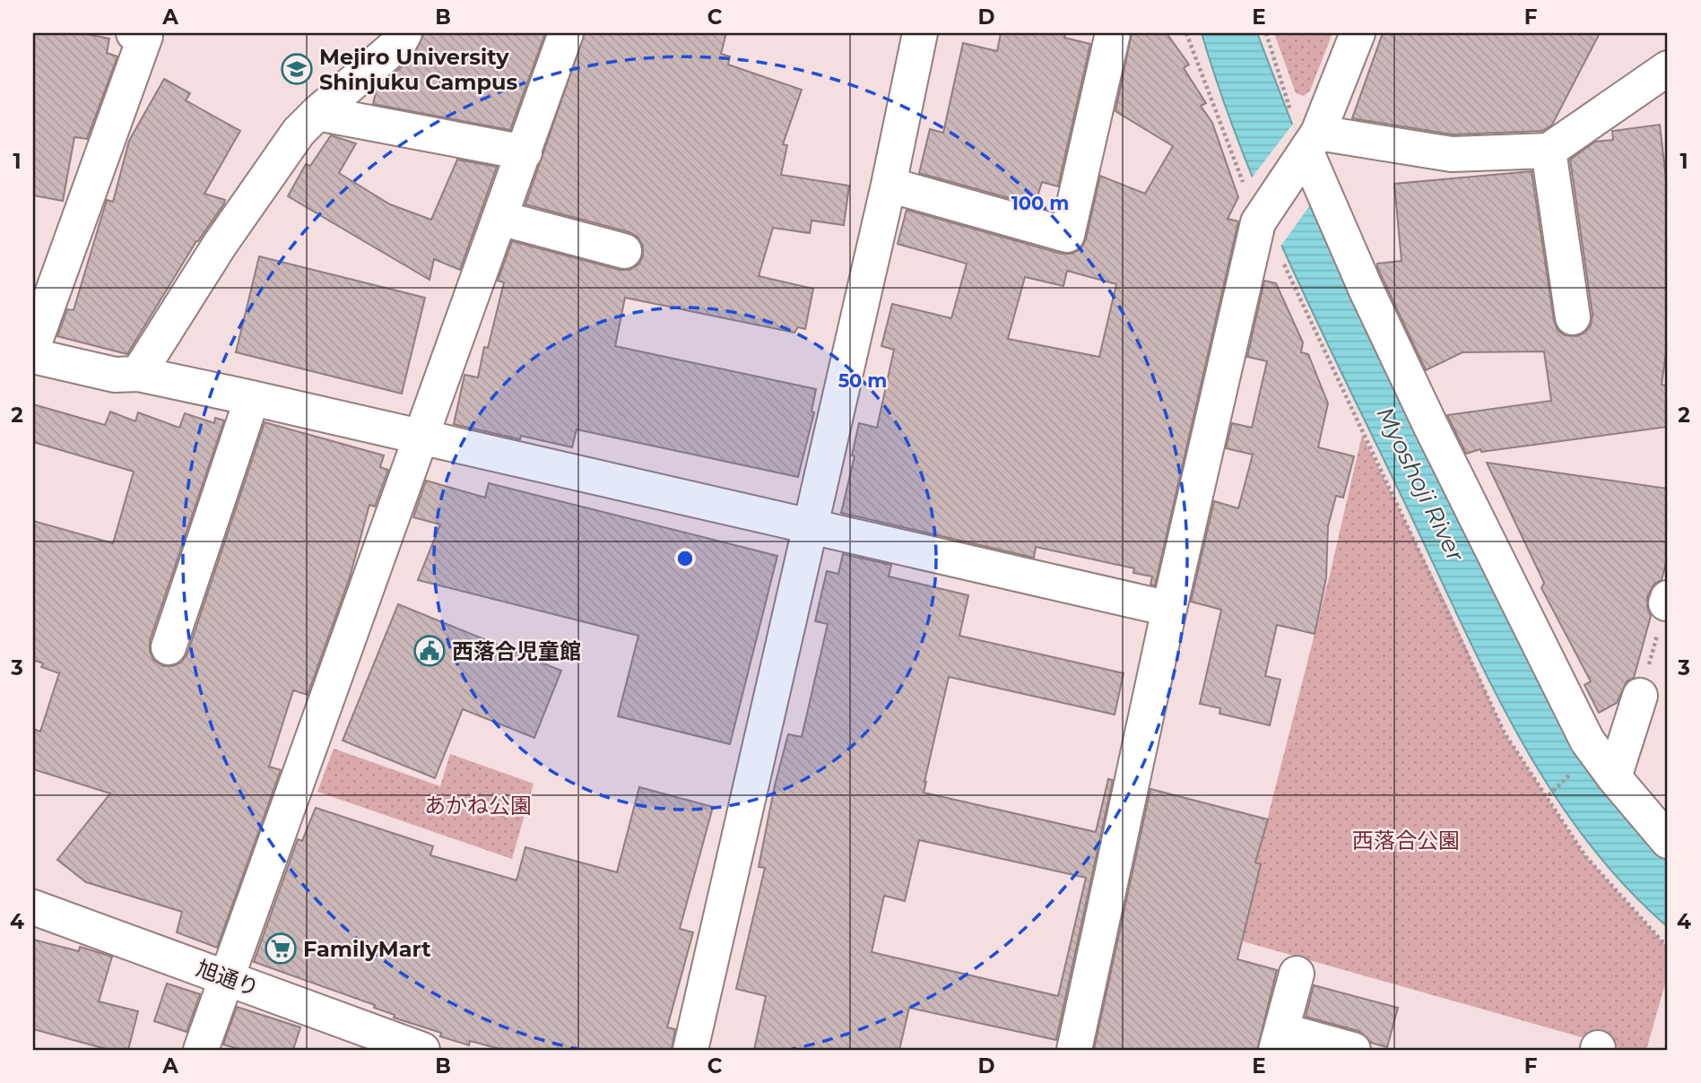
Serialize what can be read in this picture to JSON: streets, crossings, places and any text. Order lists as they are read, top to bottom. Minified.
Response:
{"streets":{"street":["旭通り"]},"water":["Myoshoji River"],"parks":["あかね公園","西落合公園"],"places":{"school or university":["Mejiro University Shinjuku Campus"],"public building":["西落合児童館"],"supermarket":["FamilyMart"]},"grid":{"columns":["A","B","C","D","E","F"],"rows":["1","2","3","4"]},"rings":["100 m","50 m"]}
